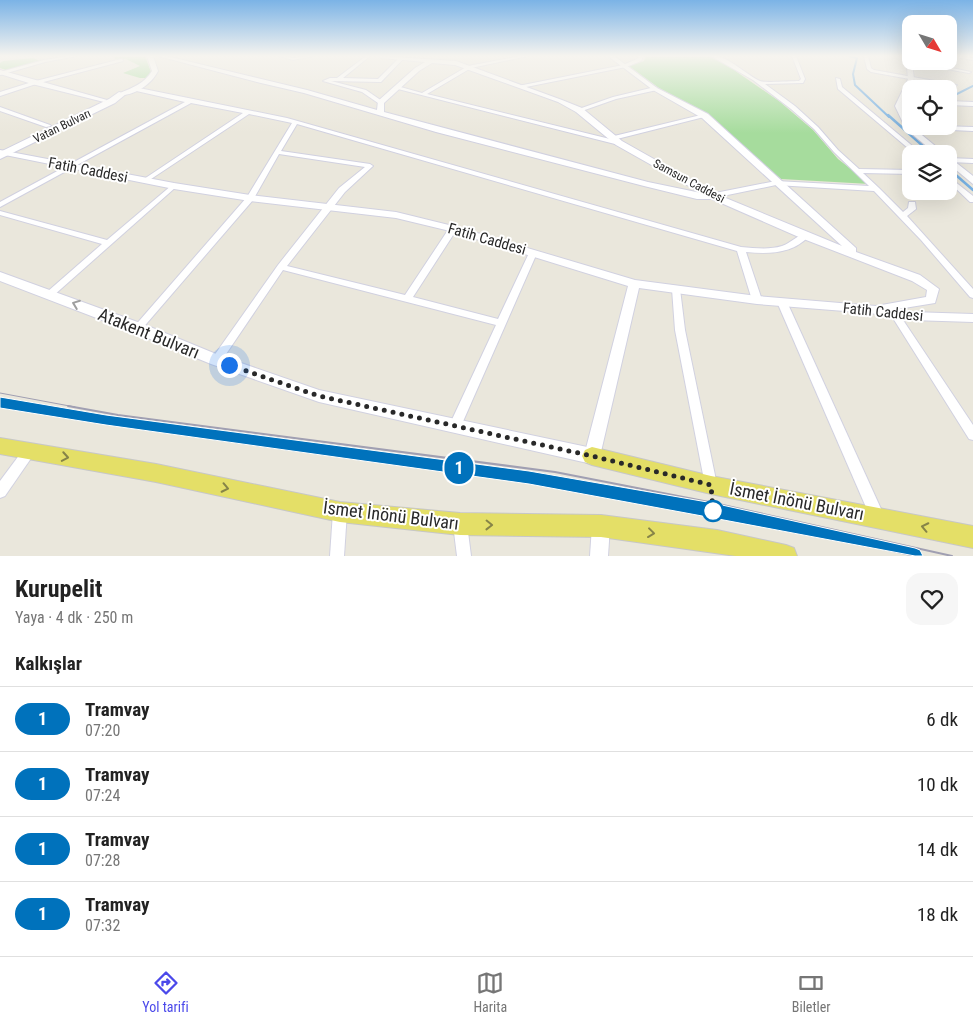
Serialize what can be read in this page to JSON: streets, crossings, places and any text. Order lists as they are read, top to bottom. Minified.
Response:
{"streets":{"main road":["Vatan Bulvarı","Atakent Bulvarı","İsmet İnönü Bulvarı"],"street":["Fatih Caddesi","Samsun Caddesi"]},"crossings":[["Vatan Bulvarı","Fatih Caddesi"],["Fatih Caddesi","Samsun Caddesi"],["Atakent Bulvarı","İsmet İnönü Bulvarı"]],"lines":["tram line 1"],"north":"bottom right","page":{"on_map":"1","heading":[["Kurupelit","Yaya · 4 dk · 250 m"],"Kalkışlar"],"list":[{"mark":"1","name":"Tramvay","note":"07:20","value":"6 dk"},{"mark":"1","name":"Tramvay","note":"07:24","value":"10 dk"},{"mark":"1","name":"Tramvay","note":"07:28","value":"14 dk"},{"mark":"1","name":"Tramvay","note":"07:32","value":"18 dk"}],"tabs":["Yol tarifi","Harita","Biletler"]}}
